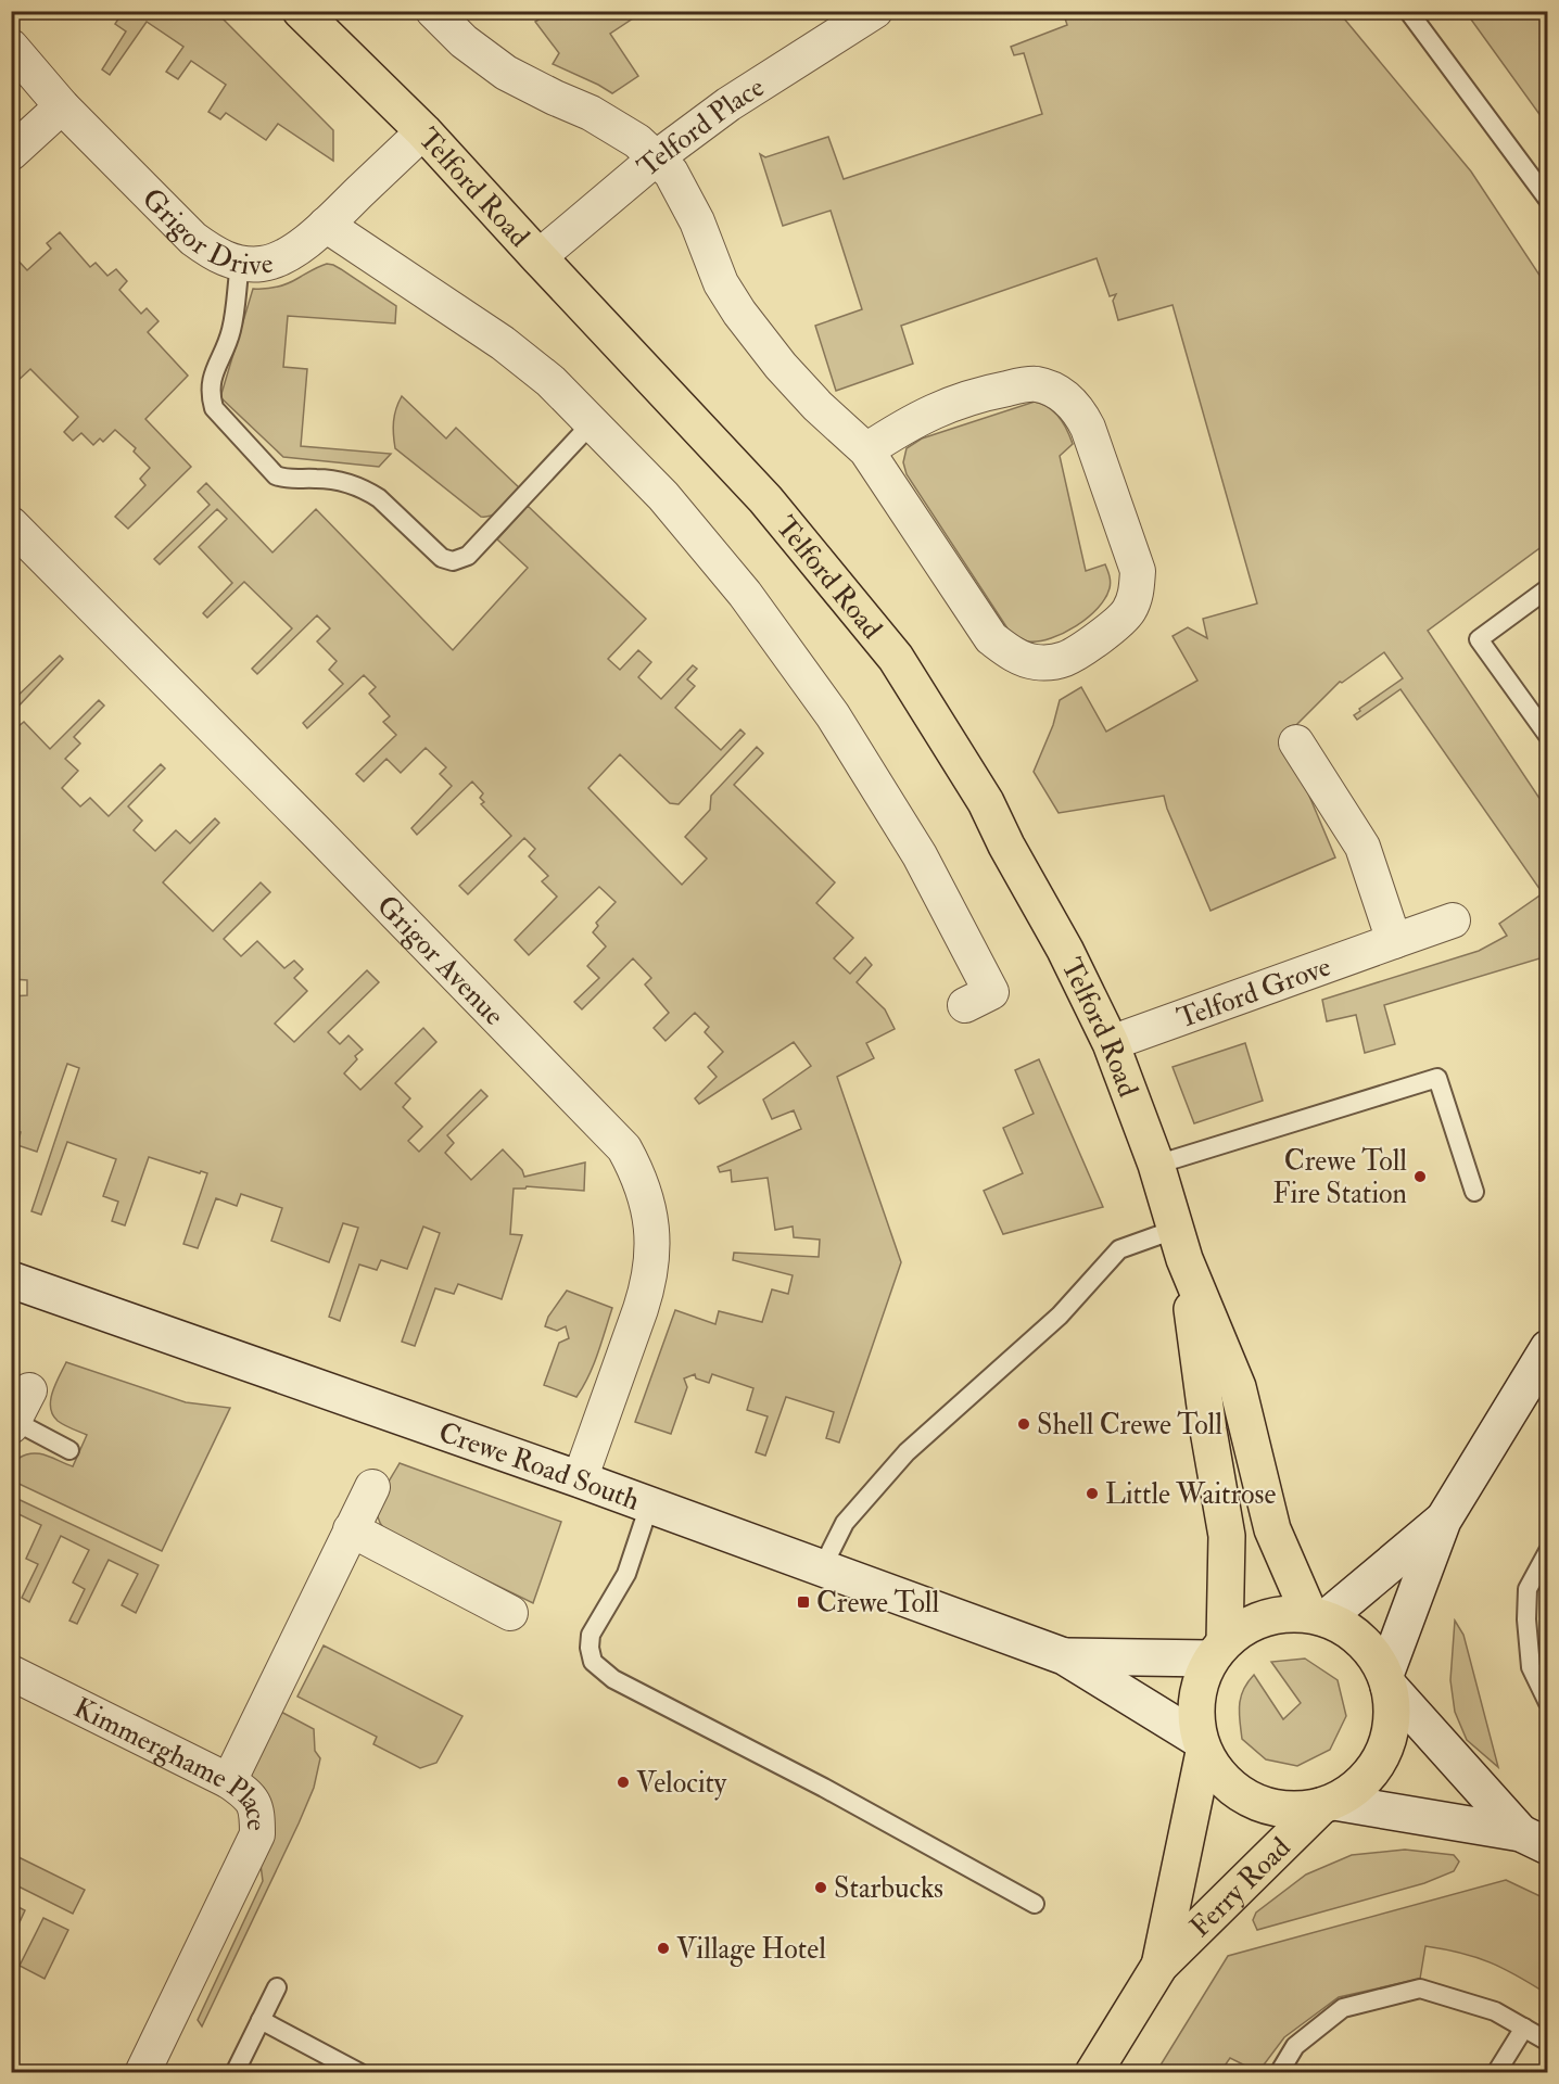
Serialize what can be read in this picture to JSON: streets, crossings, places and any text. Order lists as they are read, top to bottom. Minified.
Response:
{"streets":{"main road":["Telford Road","Ferry Road"],"street":["Telford Place","Grigor Drive","Grigor Avenue","Telford Grove","Crewe Road South","Kimmerghame Place"]},"crossings":[["Telford Place","Telford Road"],["Telford Road","Grigor Drive"],["Telford Road","Telford Grove"],["Telford Road","Crewe Road South"],["Telford Road","Ferry Road"],["Grigor Avenue","Crewe Road South"],["Crewe Road South","Ferry Road"]],"places":{"other":["Crewe Toll Fire Station","Shell Crewe Toll","Little Waitrose","Velocity","Starbucks","Village Hotel"],"transit":["Crewe Toll"]}}
